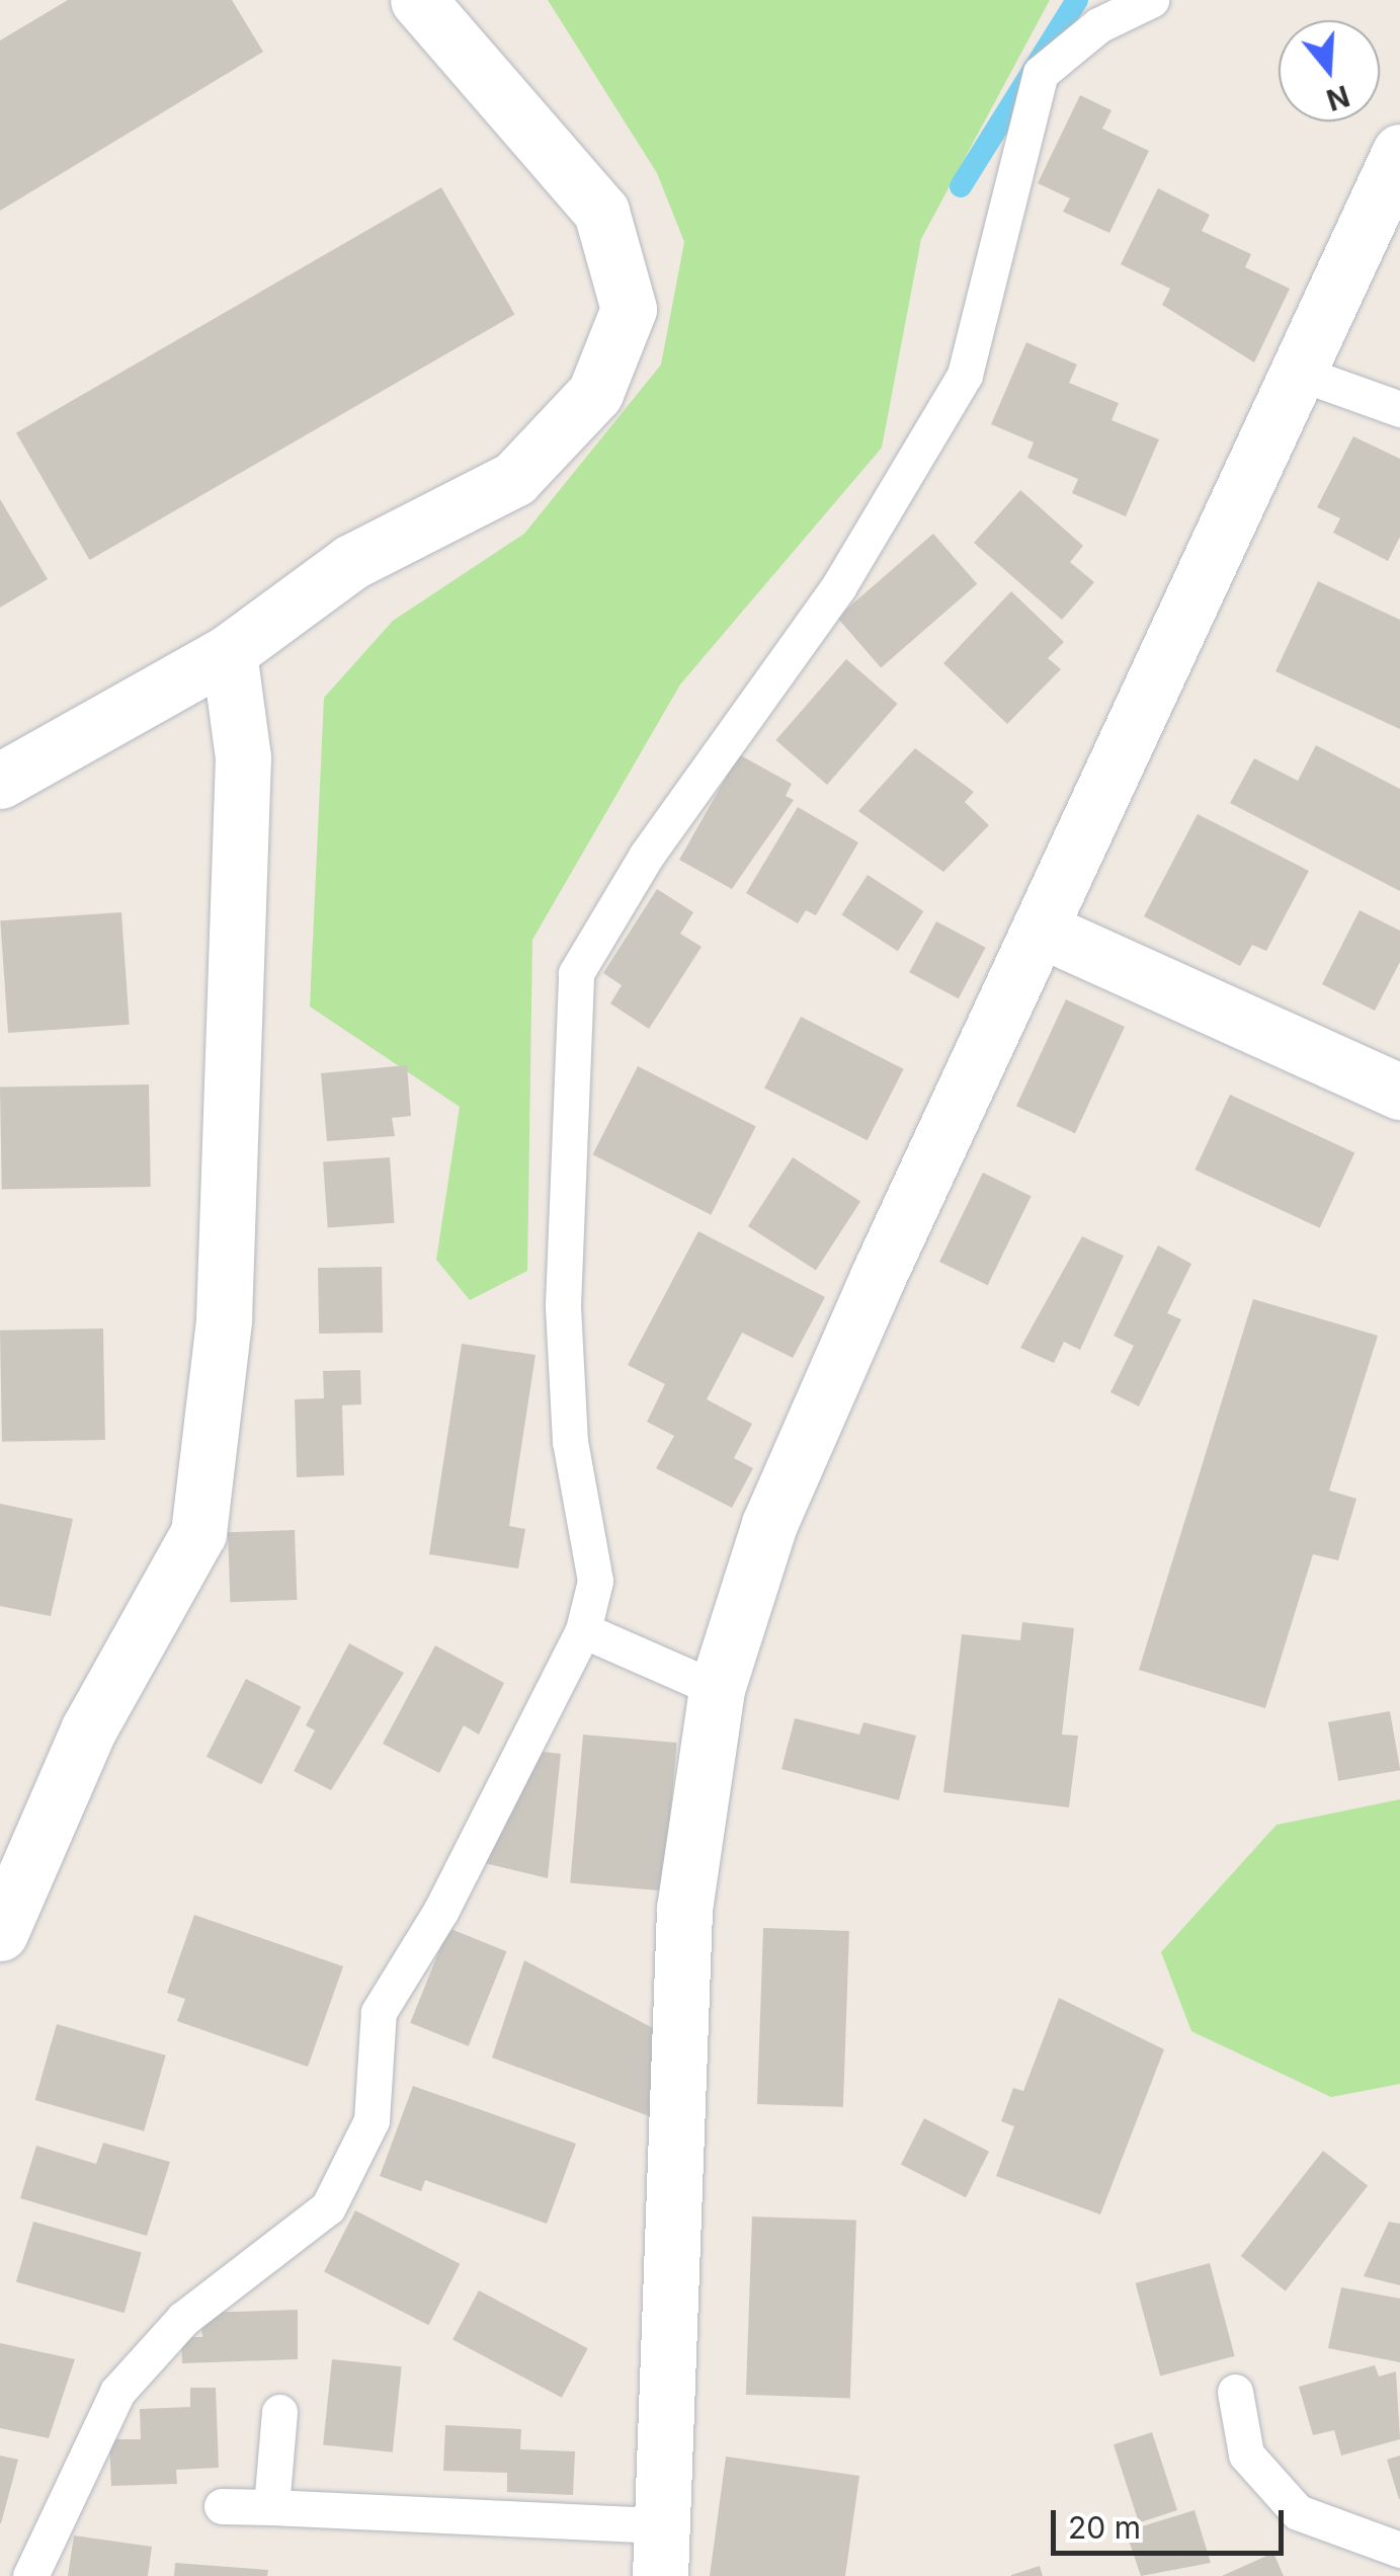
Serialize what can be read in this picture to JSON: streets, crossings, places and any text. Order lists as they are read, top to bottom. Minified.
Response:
{"scale_bar":"20 m","north":"bottom"}
